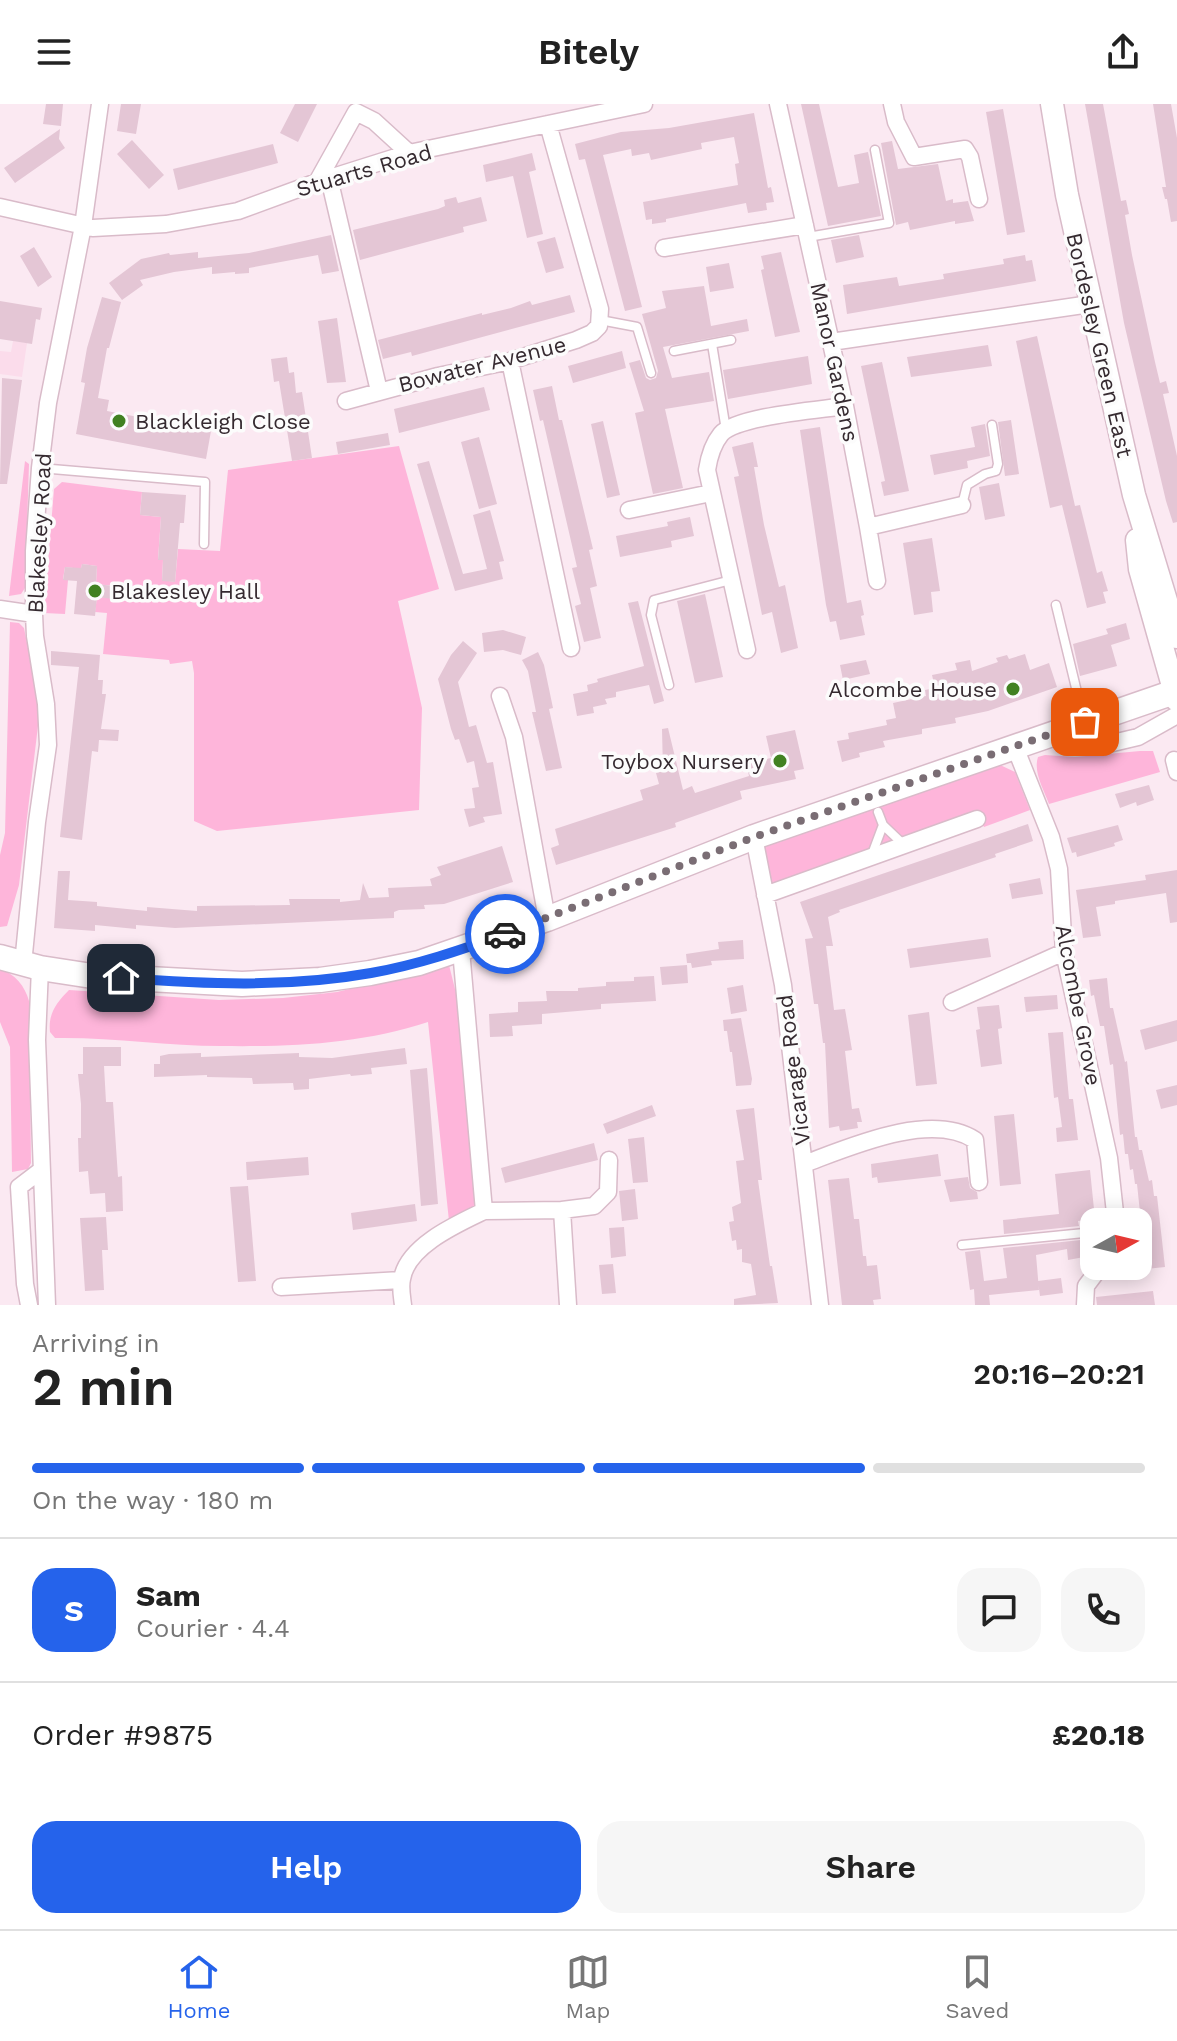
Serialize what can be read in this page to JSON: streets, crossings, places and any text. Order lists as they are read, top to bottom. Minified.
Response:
{"streets":{"main road":["Bordesley Green East"],"street":["Stuarts Road","Manor Gardens","Bowater Avenue","Blakesley Road","Alcombe Grove","Vicarage Road"]},"crossings":[["Stuarts Road","Blakesley Road"]],"places":["Blackleigh Close","Blakesley Hall","Alcombe House","Toybox Nursery"],"north":"right","page":{"header":"Bitely","heading":["2 min","Arriving in","20:16–20:21"],"panel":["Sam","Courier · 4.4","Order #9875","£20.18"],"bar":"On the way · 180 m","round":"S","buttons":["Help","Share"],"tabs":["Home","Map","Saved"]}}
